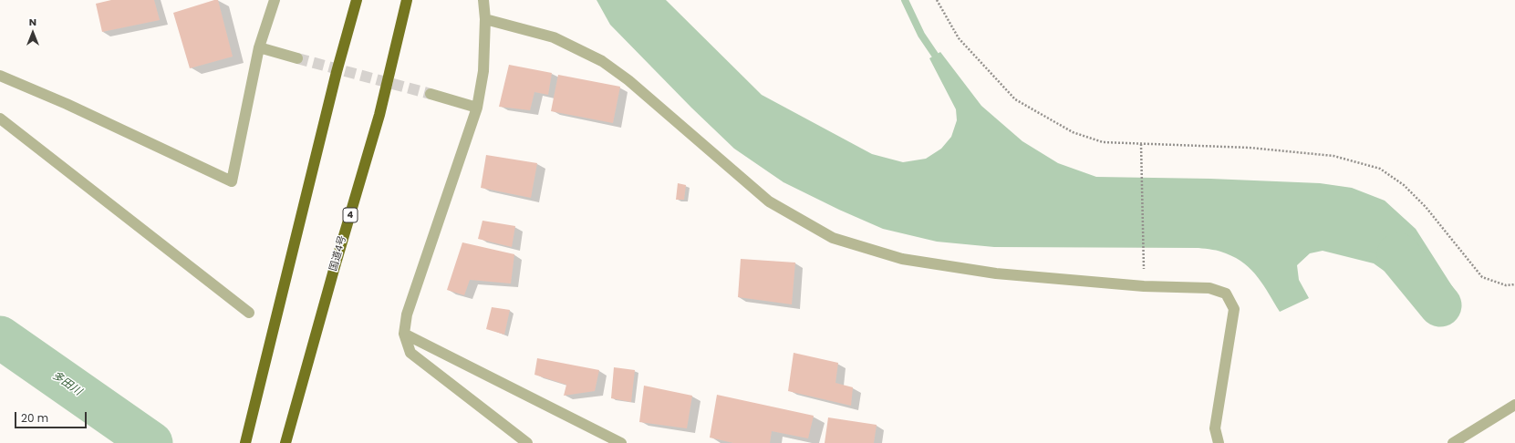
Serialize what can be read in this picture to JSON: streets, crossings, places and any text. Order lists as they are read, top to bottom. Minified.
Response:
{"streets":{"highway":["4","国道4号"]},"water":["多田川"],"scale_bar":"20 m","north":"top"}
